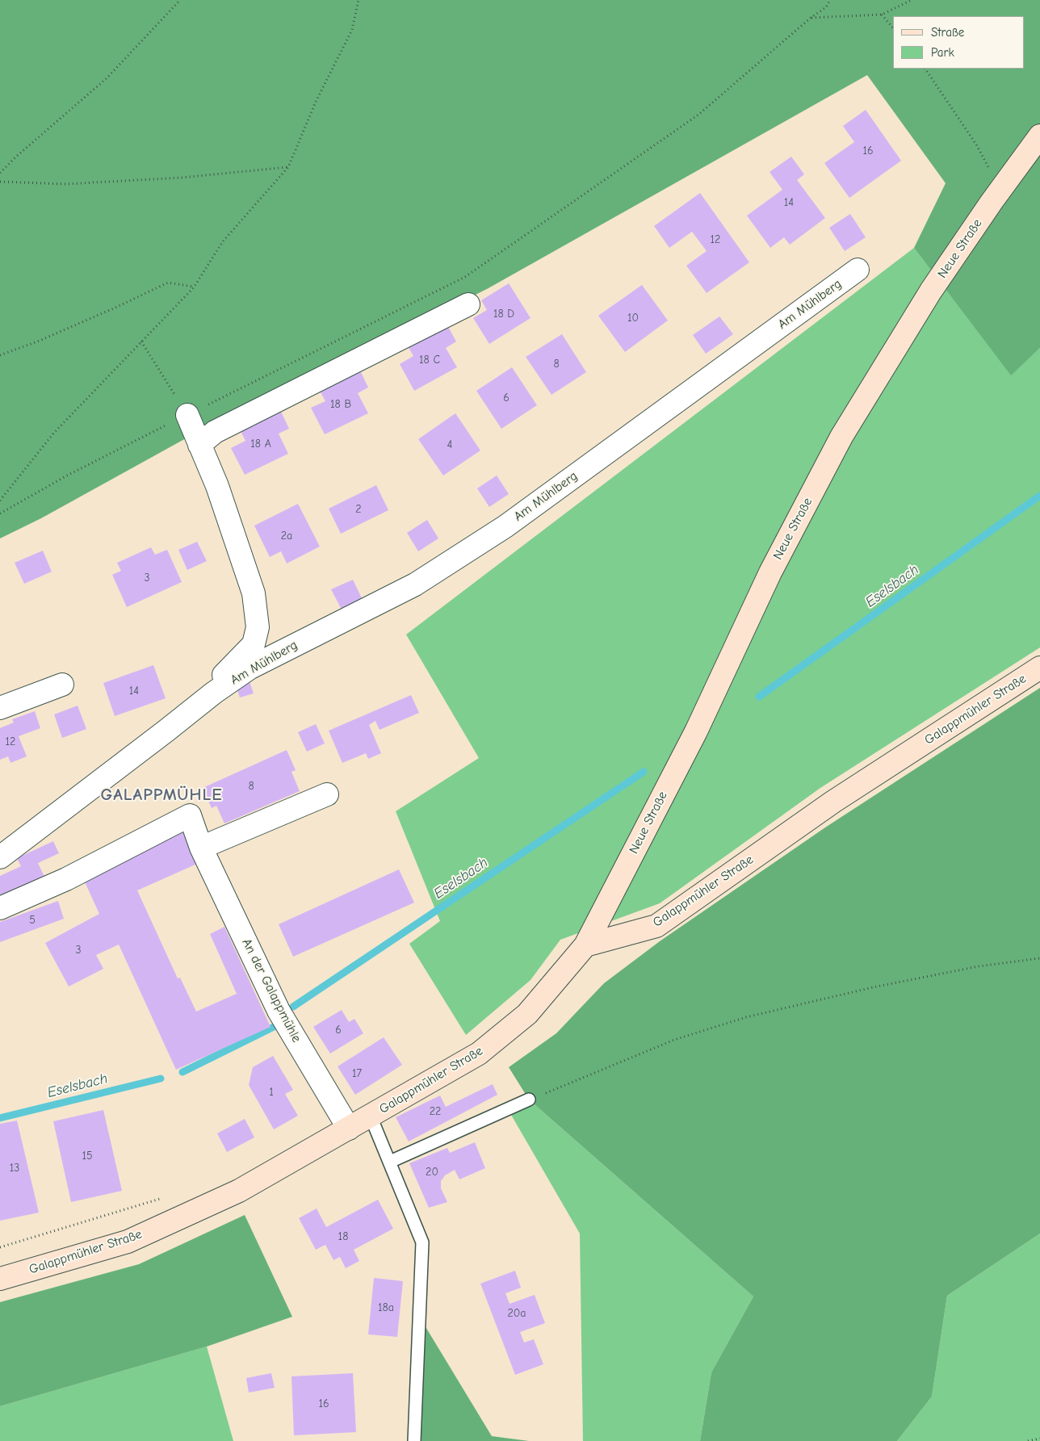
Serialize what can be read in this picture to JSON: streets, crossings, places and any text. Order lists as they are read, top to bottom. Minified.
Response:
{"streets":{"main road":["Neue Straße","Galappmühler Straße"],"street":["Am Mühlberg","An der Galappmühle"]},"crossings":[["Neue Straße","Galappmühler Straße"],["Galappmühler Straße","An der Galappmühle"]],"districts":["GALAPPMÜHLE"],"water":["Eselsbach"],"house_numbers":["16","14","12","18 D","10","18 C","8","6","18 B","18 A","4","2","2a","3","14","12","8","5","3","6","17","1","22","15","13","20","18","18a","20a","16"],"legend":["Straße","Park"]}
